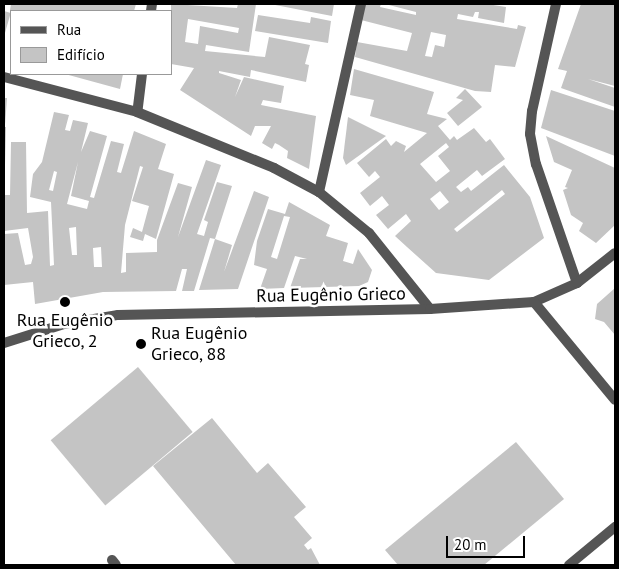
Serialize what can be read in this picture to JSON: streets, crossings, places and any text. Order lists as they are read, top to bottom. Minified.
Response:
{"streets":{"street":["Rua Eugênio Grieco"]},"places":["Rua Eugênio Grieco, 2","Rua Eugênio Grieco, 88"],"legend":["Rua","Edifício"],"scale_bar":"20 m"}
